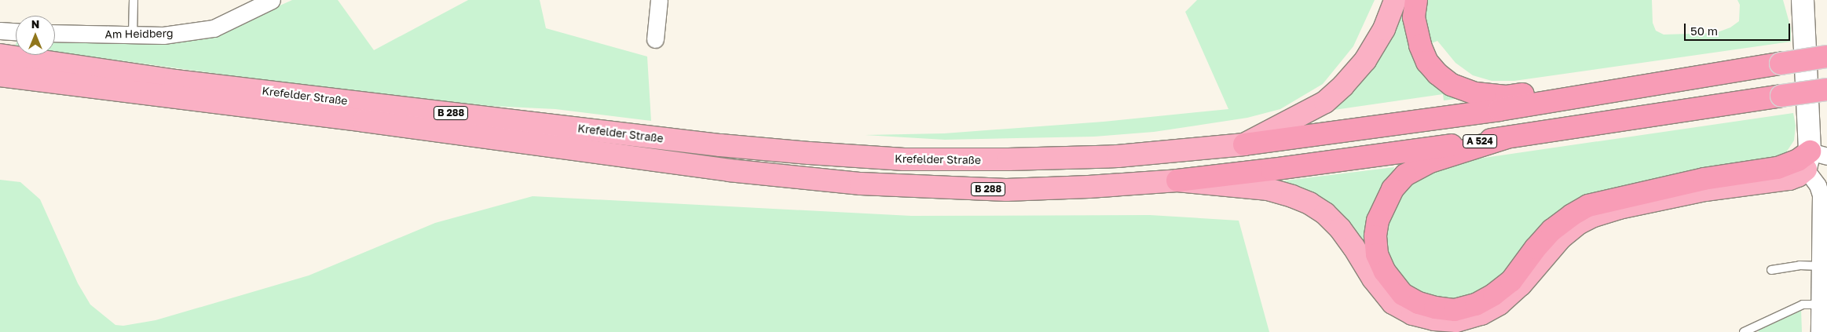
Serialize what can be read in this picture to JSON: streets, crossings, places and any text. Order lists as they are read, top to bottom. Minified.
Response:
{"streets":{"highway":["Krefelder Straße","B 288","A 524"],"street":["Am Heidberg"]},"crossings":[["Krefelder Straße","A 524"]],"scale_bar":"50 m","north":"top"}
